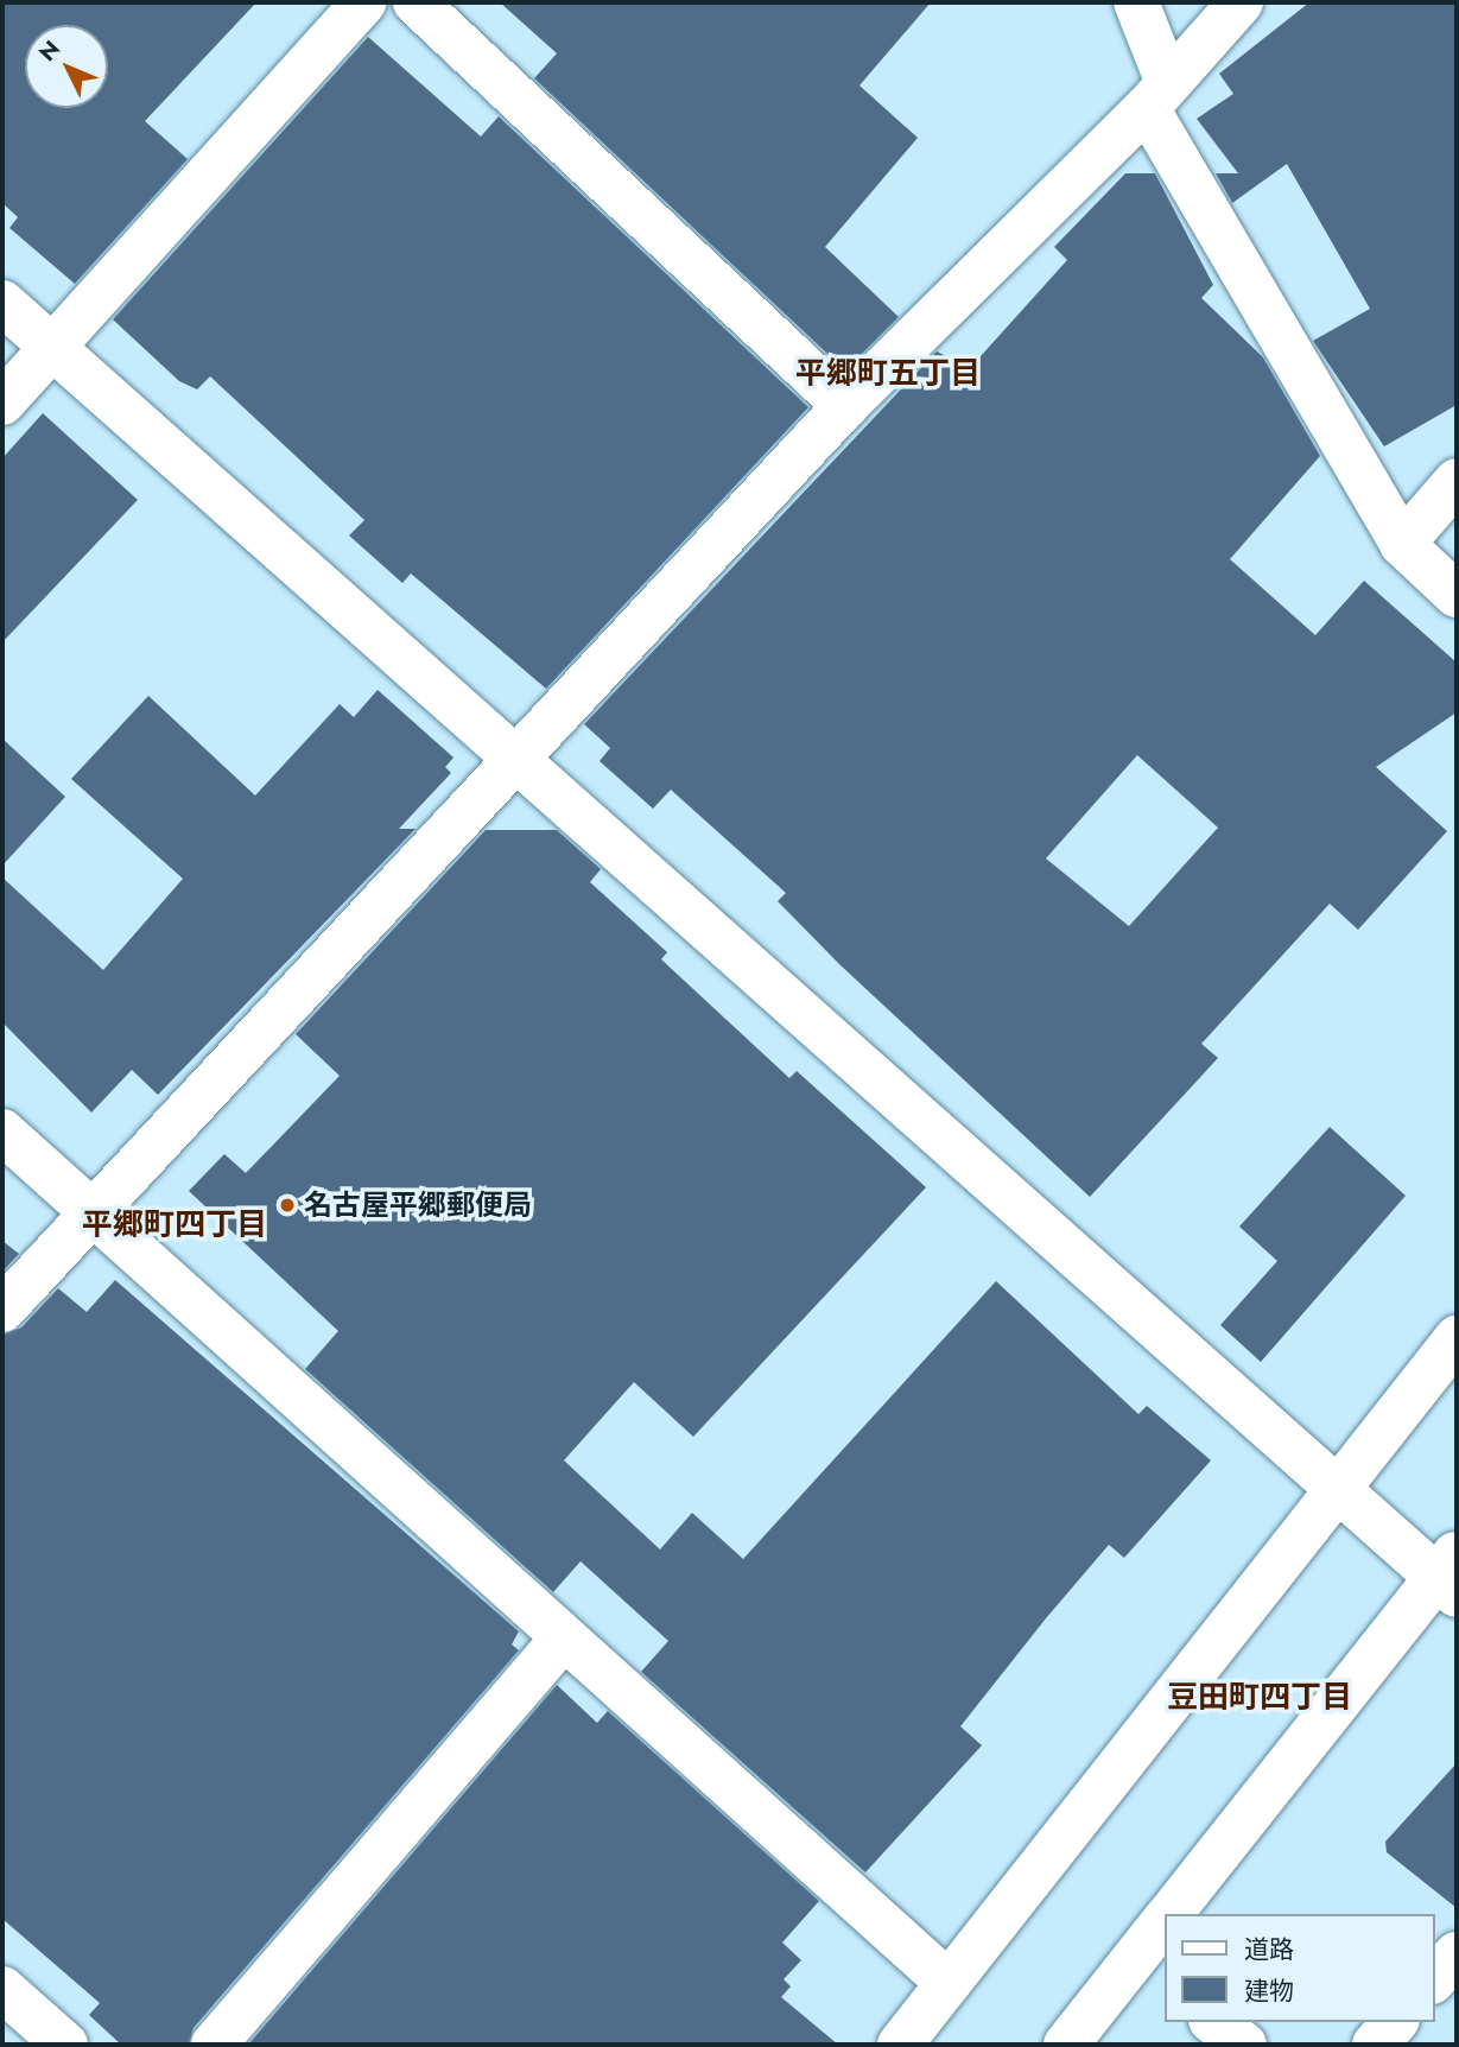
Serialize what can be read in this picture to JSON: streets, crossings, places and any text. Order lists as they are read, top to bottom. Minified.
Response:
{"districts":["平郷町五丁目","平郷町四丁目","豆田町四丁目"],"places":["名古屋平郷郵便局"],"legend":["道路","建物"],"north":"top left"}
